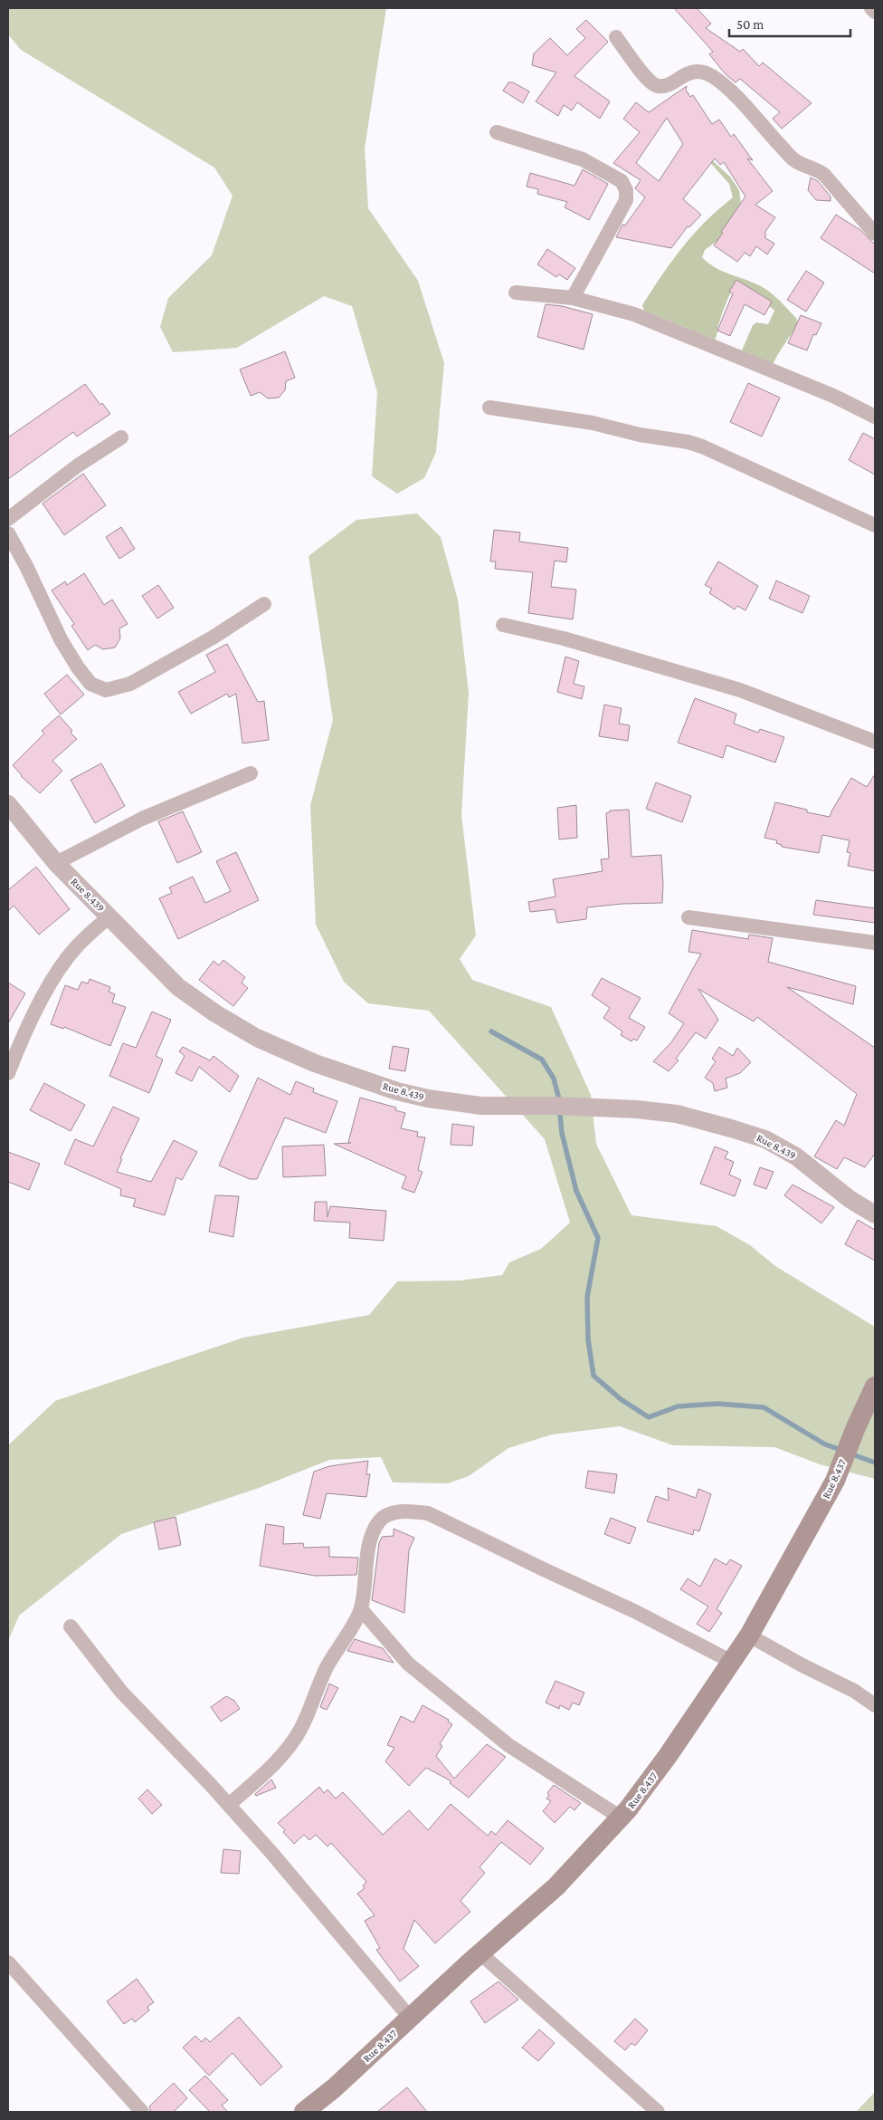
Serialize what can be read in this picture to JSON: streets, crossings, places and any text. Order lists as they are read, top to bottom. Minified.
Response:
{"streets":{"main road":["Rue 8.437"],"street":["Rue 8.439"]},"scale_bar":"50 m"}
